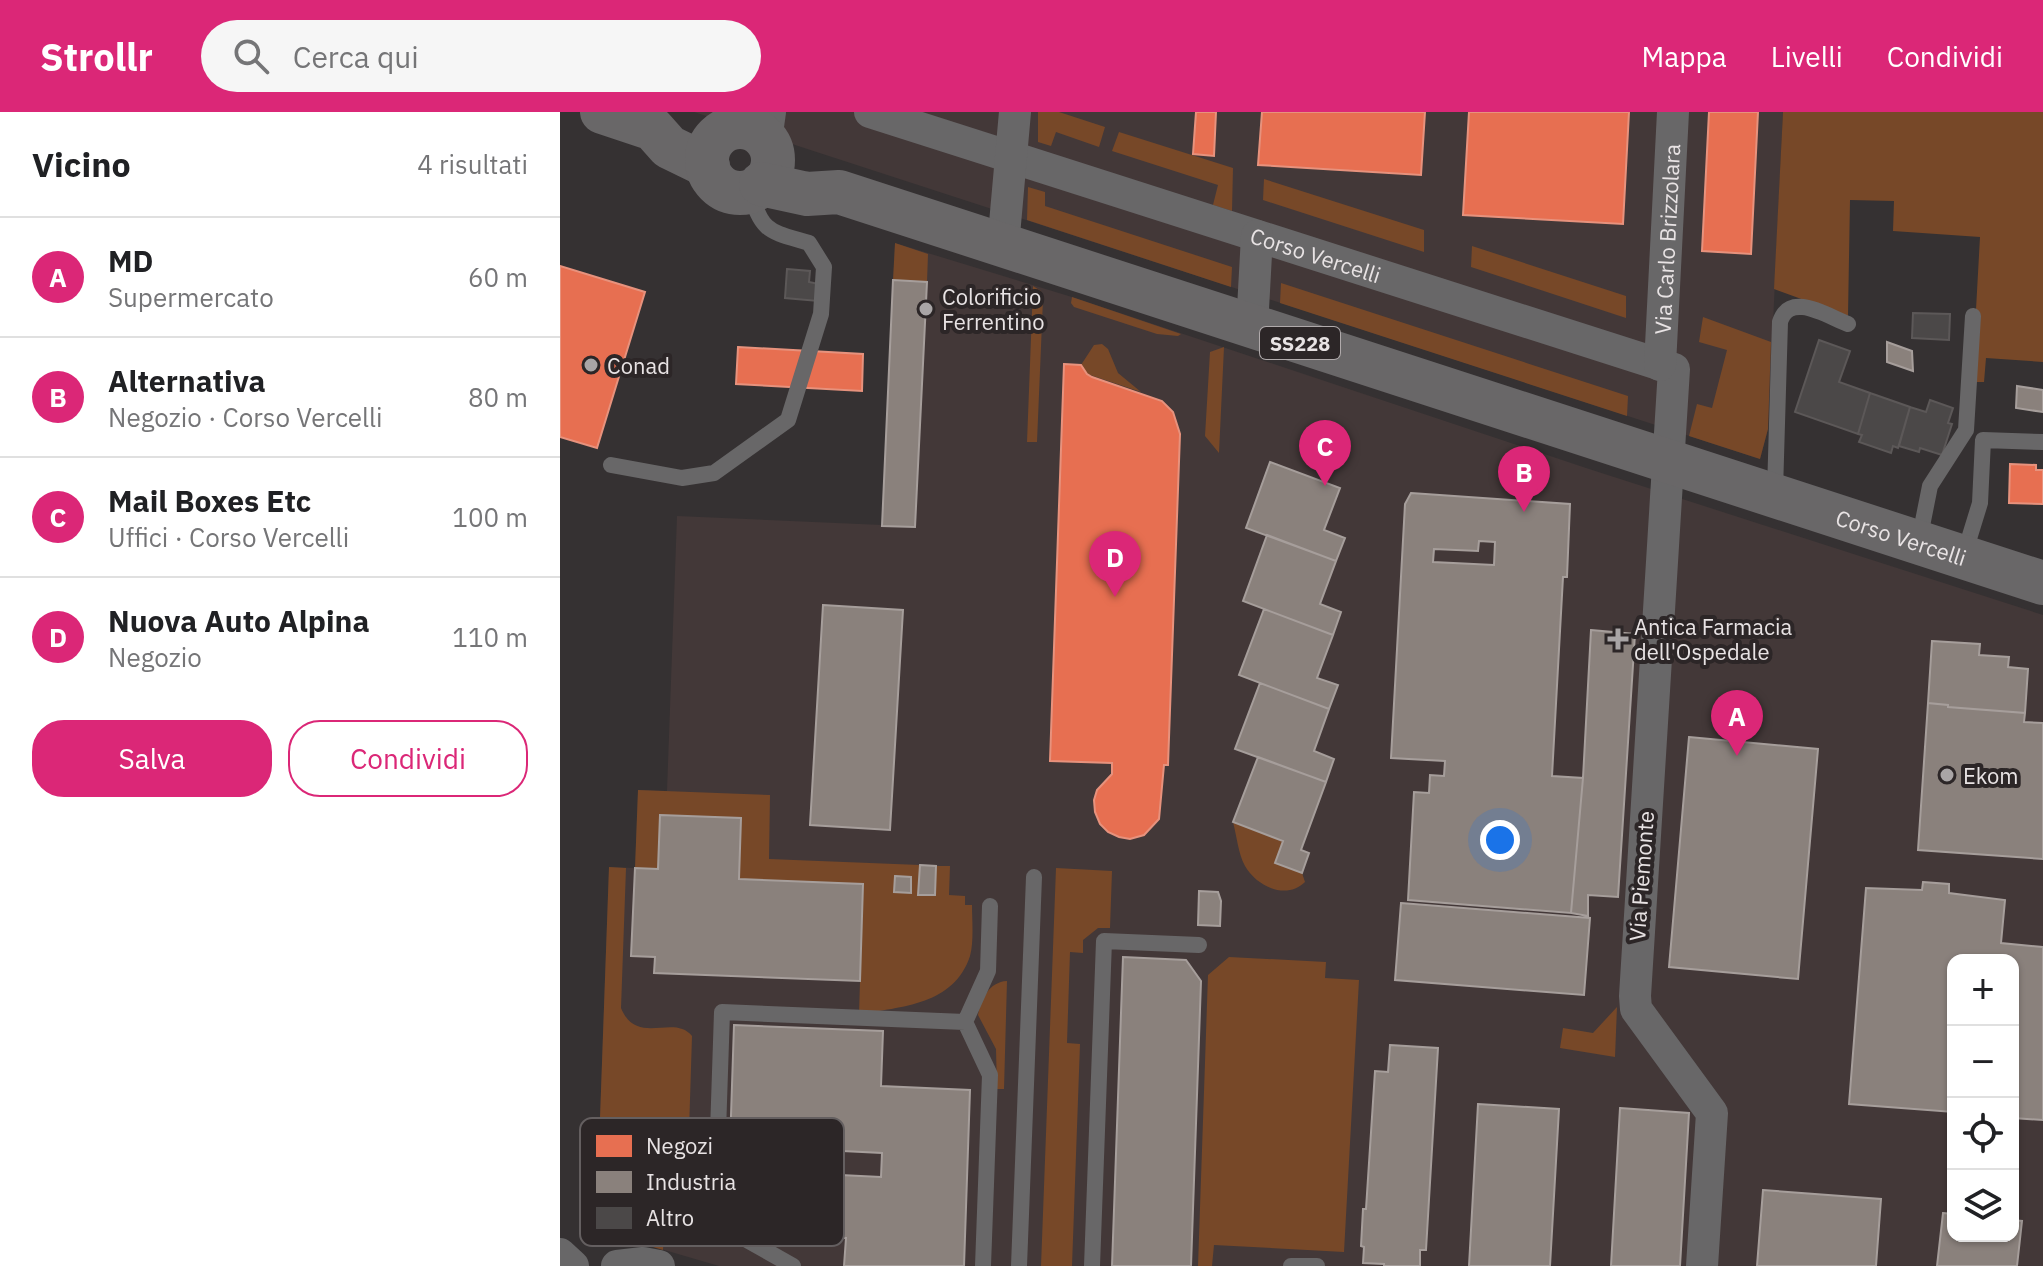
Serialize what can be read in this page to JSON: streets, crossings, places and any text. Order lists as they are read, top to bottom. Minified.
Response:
{"streets":{"main road":["Corso Vercelli","SS228"],"street":["Via Carlo Brizzolara","Via Piemonte"]},"crossings":[["Via Carlo Brizzolara","Corso Vercelli"],["Corso Vercelli","Via Piemonte"]],"places":{"other":["Colorificio Ferrentino","Conad","Ekom"],"health":["Antica Farmacia dell'Ospedale"]},"legend":["Negozi","Industria","Altro"],"page":{"header":"Strollr","search":"Cerca qui","nav":["Mappa","Livelli","Condividi"],"heading":["Vicino","4 risultati"],"list":[{"mark":"A","name":"MD","note":"Supermercato","value":"60 m"},{"mark":"B","name":"Alternativa","note":"Negozio · Corso Vercelli","value":"80 m"},{"mark":"C","name":"Mail Boxes Etc","note":"Uffici · Corso Vercelli","value":"100 m"},{"mark":"D","name":"Nuova Auto Alpina","note":"Negozio","value":"110 m"}],"pins":["C","B","D","A"],"buttons":["Salva","Condividi"],"map_buttons":["+","−"]}}
